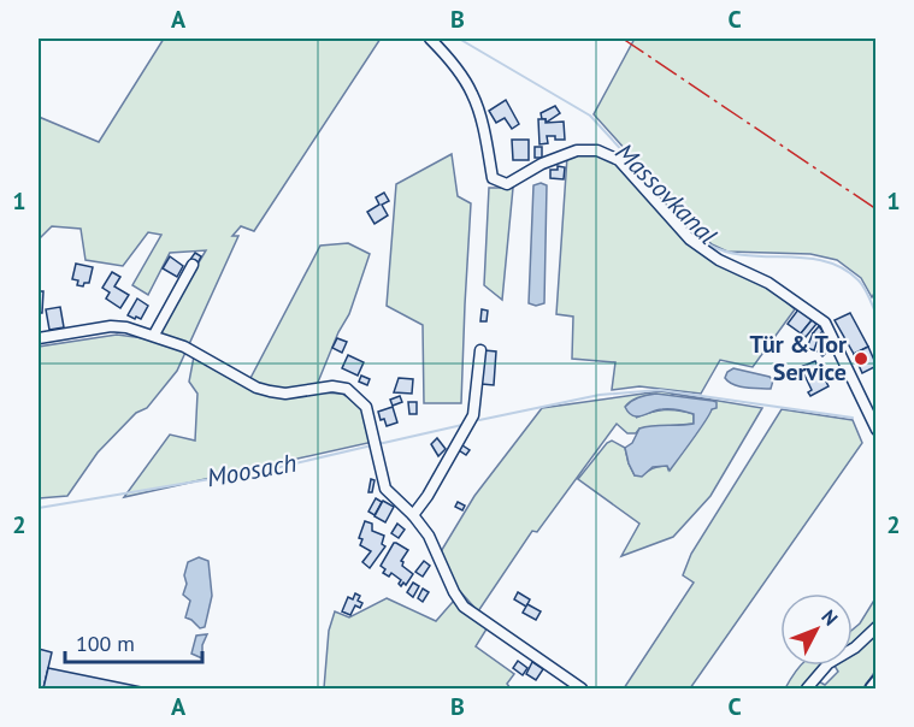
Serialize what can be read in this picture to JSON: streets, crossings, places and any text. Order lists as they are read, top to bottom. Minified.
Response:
{"water":["Massovkanal","Moosach"],"places":["Tür & Tor Service"],"scale_bar":"100 m","north":"top right","grid":{"columns":["A","B","C"],"rows":["1","2"]}}
